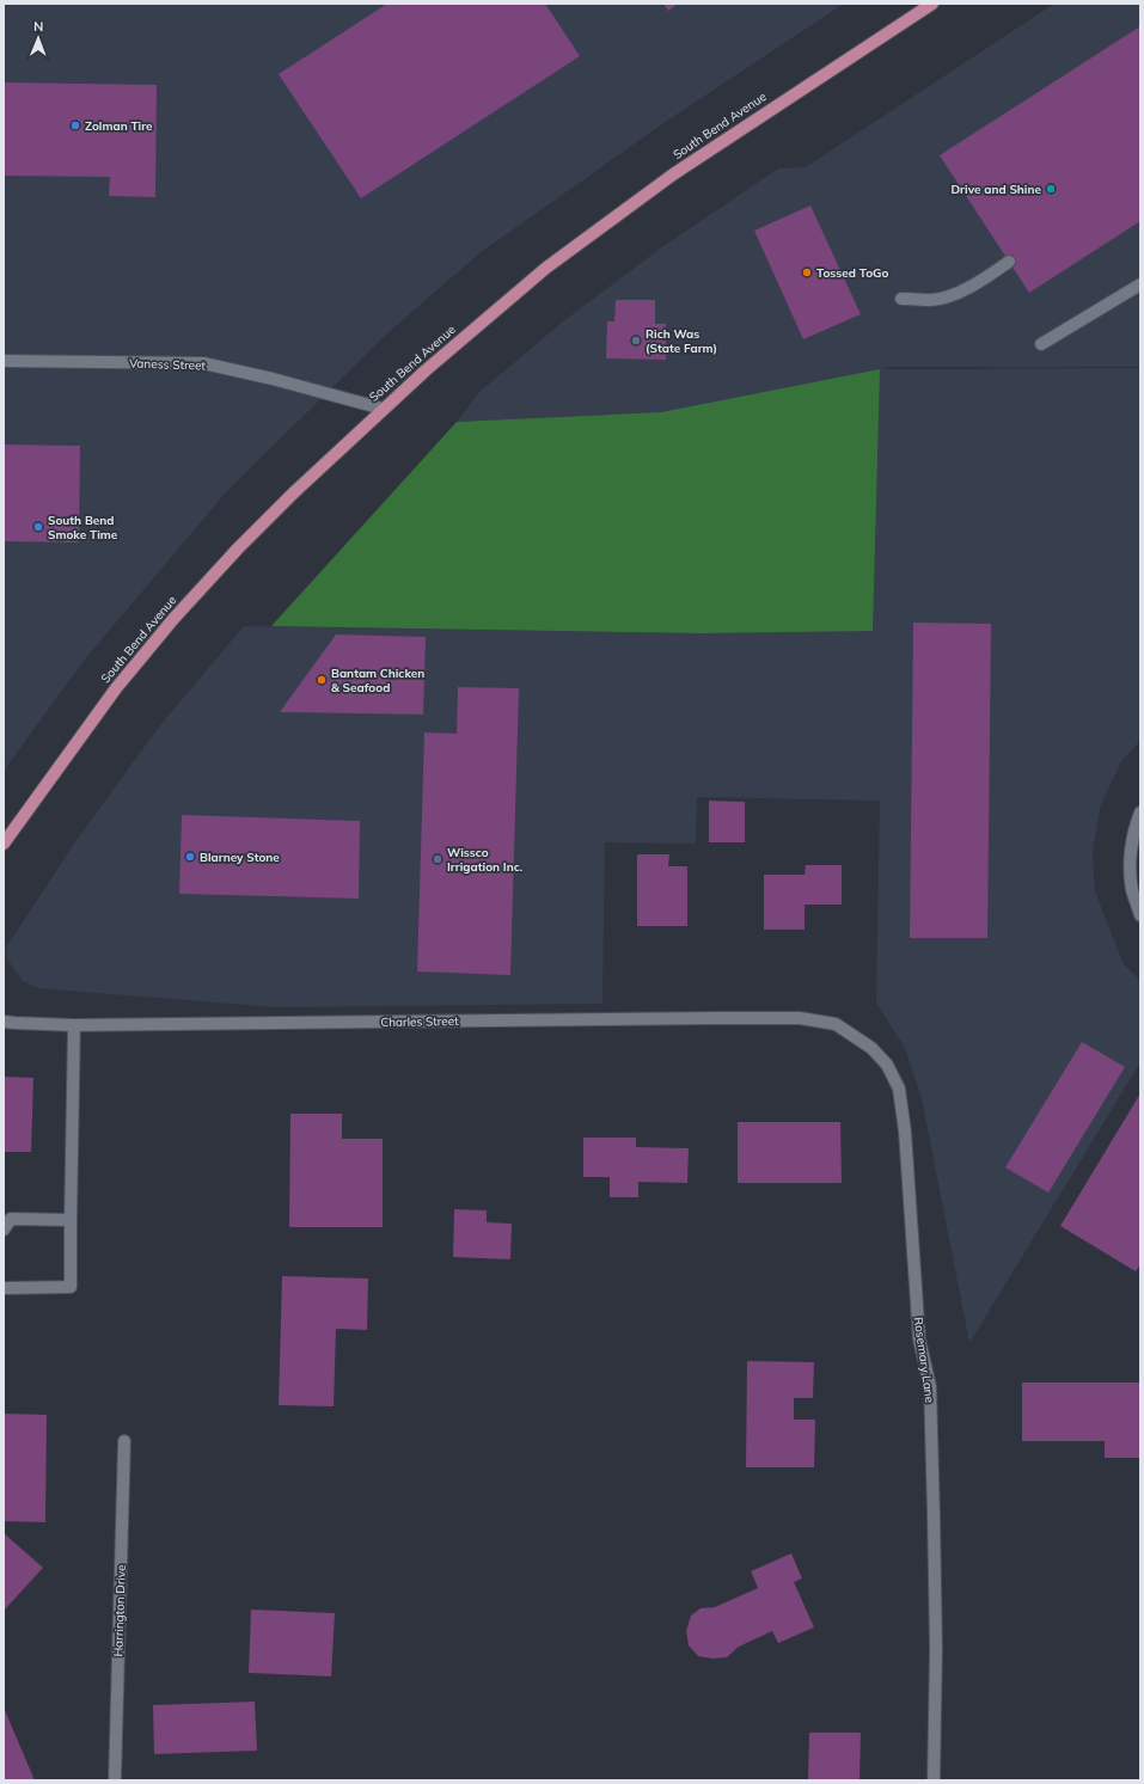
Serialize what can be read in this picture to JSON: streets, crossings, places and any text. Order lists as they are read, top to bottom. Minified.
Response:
{"streets":{"main road":["South Bend Avenue"],"street":["Vaness Street","Charles Street","Rosemary Lane","Harrington Drive"]},"crossings":[["South Bend Avenue","Vaness Street"],["Charles Street","Rosemary Lane"]],"places":["Zolman Tire","Drive and Shine","Tossed ToGo","Rich Was (State Farm)","South Bend Smoke Time","Bantam Chicken & Seafood","Blarney Stone","Wissco Irrigation Inc."],"north":"top"}
